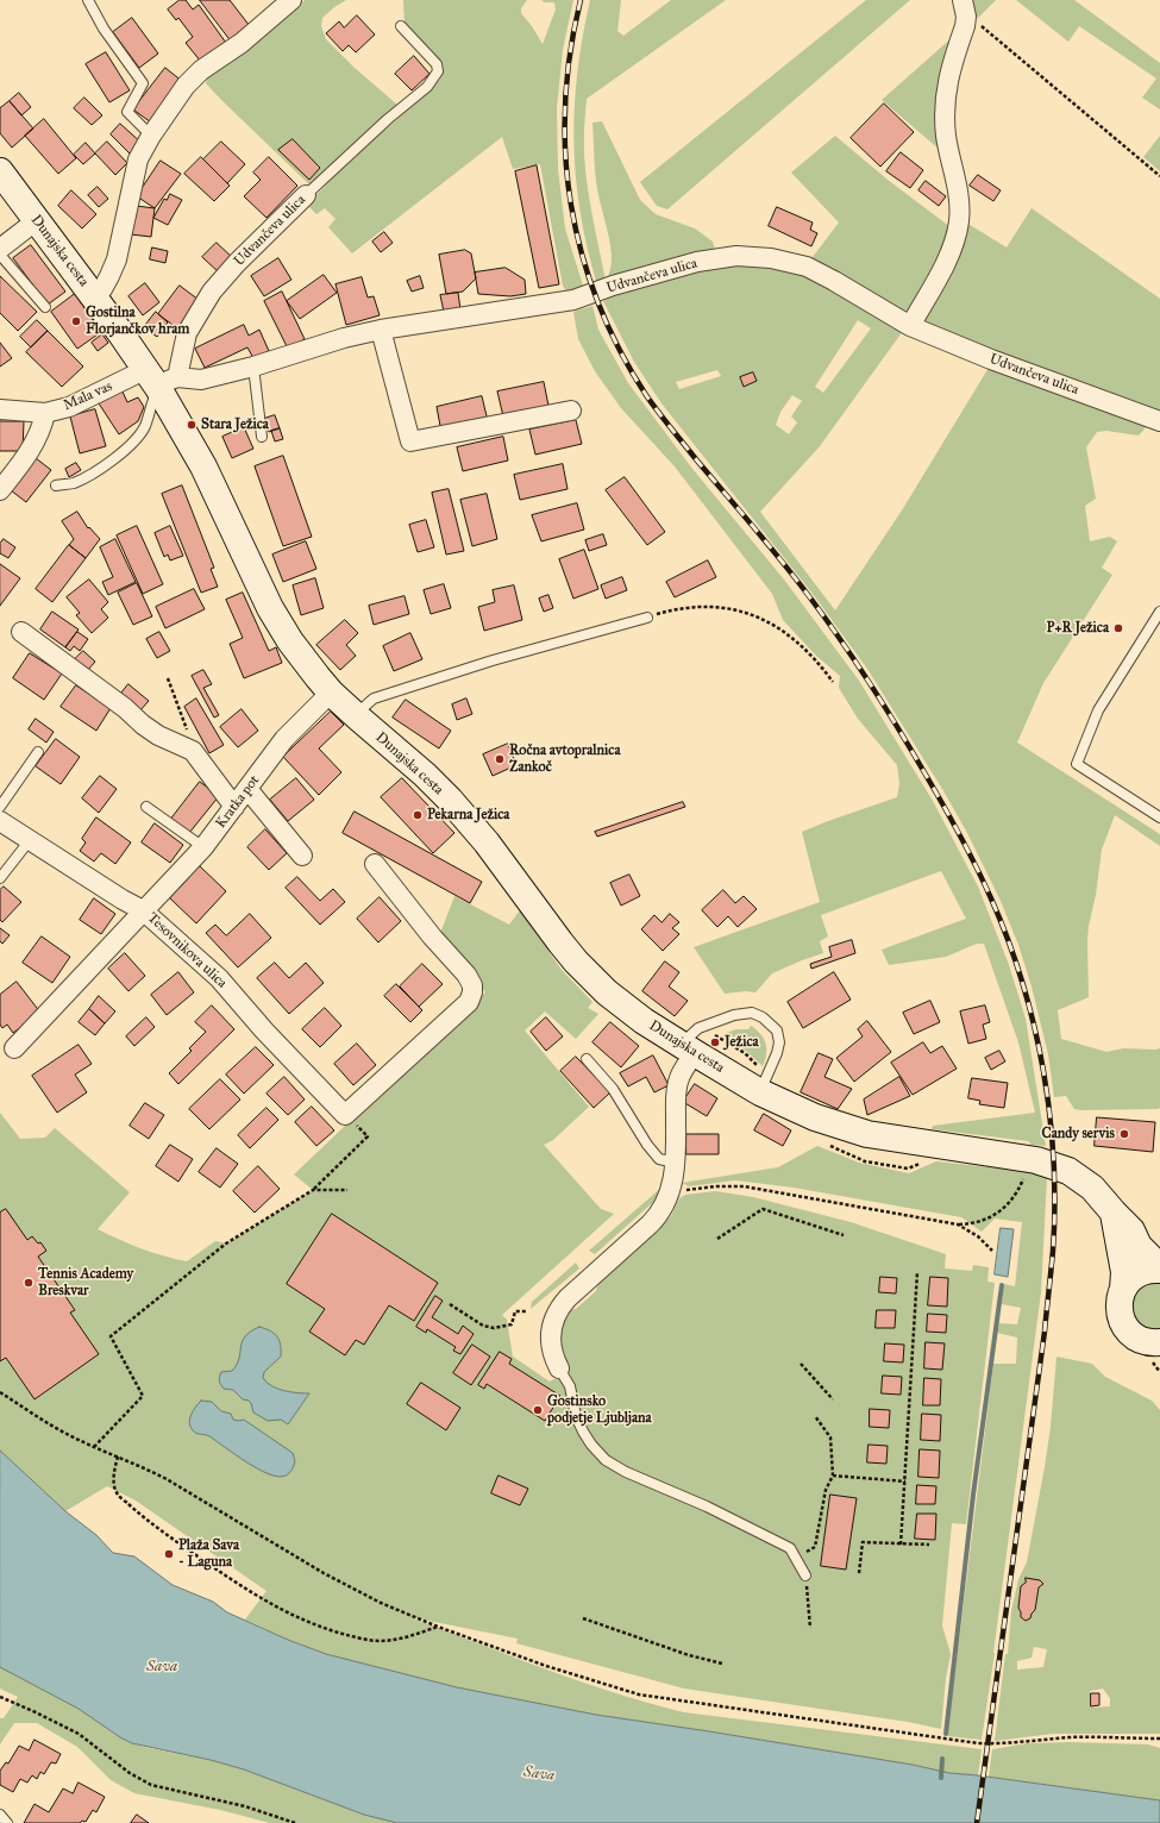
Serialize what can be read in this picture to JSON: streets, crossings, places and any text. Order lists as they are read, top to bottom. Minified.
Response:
{"streets":{"main road":["Dunajska cesta"],"street":["Udvančeva ulica","Mala vas","Kratka pot","Tesovnikova ulica"]},"crossings":[["Udvančeva ulica","Dunajska cesta"],["Udvančeva ulica","Mala vas"],["Dunajska cesta","Mala vas"],["Dunajska cesta","Kratka pot"],["Kratka pot","Tesovnikova ulica"]],"water":["Sava"],"places":["Gostilna Florjančkov hram","Stara Ježica","P+R Ježica","Ročna avtopralnica Zankoč","Pekarna Ježica","Ježica","Candy servis","Tennis Academy Breskvar","Gostinsko podjetje Ljubljana","Plaža Sava - Laguna"]}
